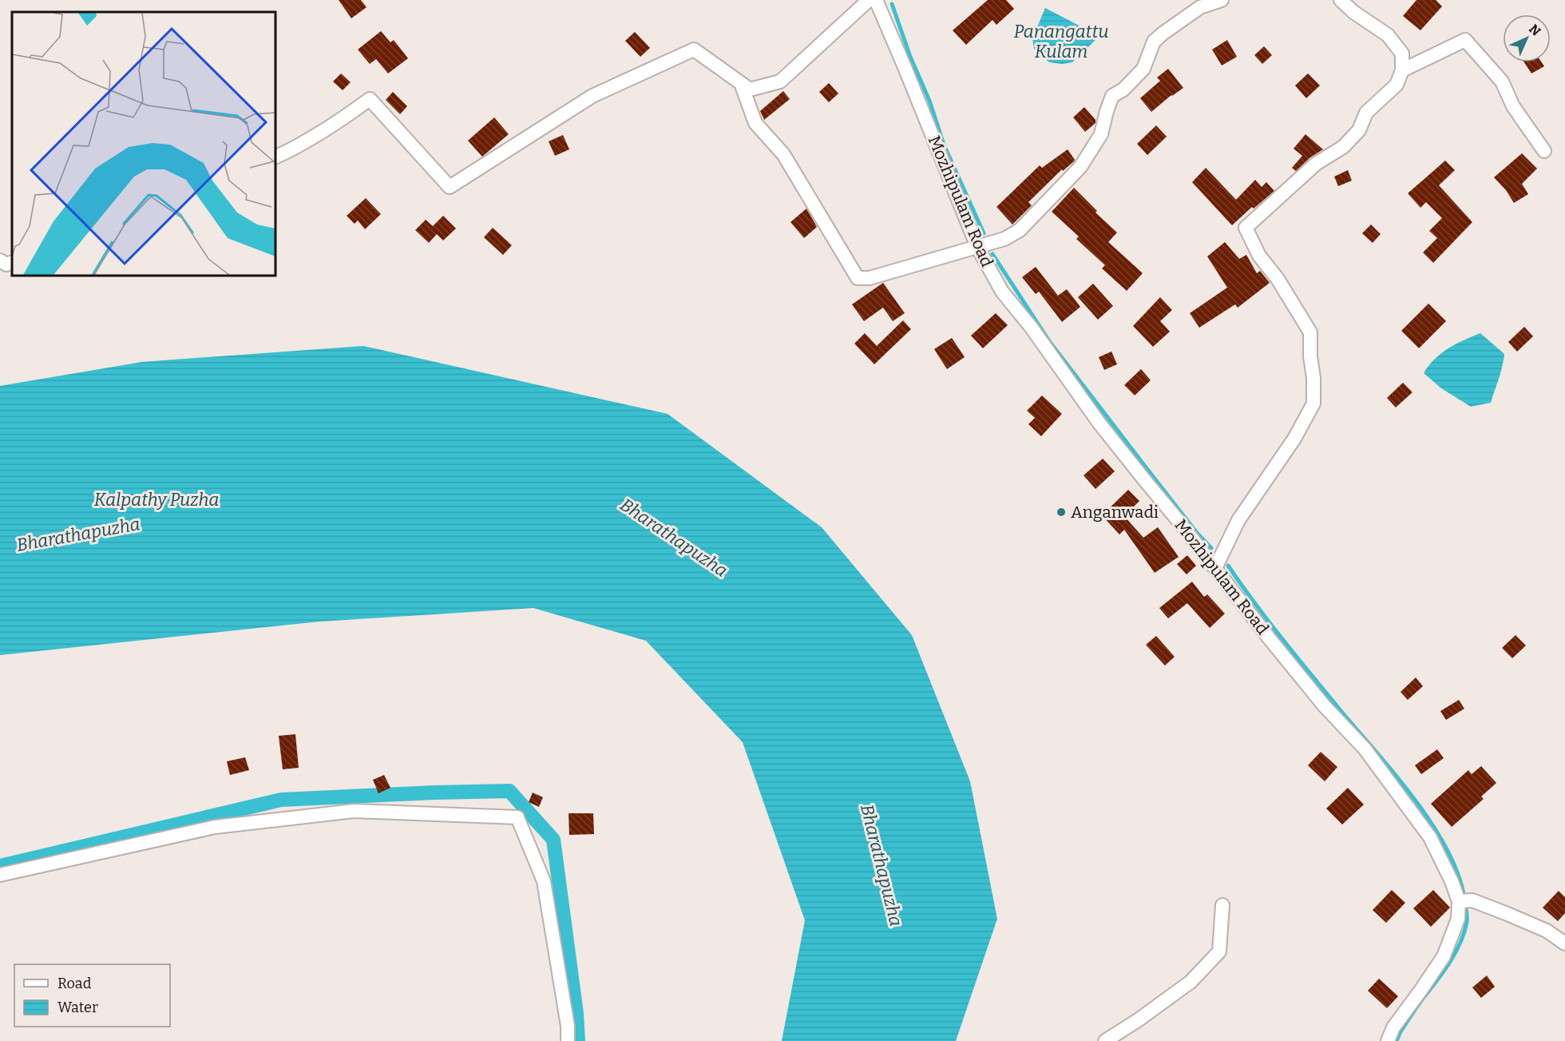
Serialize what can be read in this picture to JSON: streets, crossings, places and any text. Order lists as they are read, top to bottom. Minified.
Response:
{"streets":{"street":["Mozhipulam Road"]},"water":["Panangattu Kulam","Kalpathy Puzha","Bharathapuzha"],"places":["Anganwadi"],"legend":["Road","Water"],"north":"top right"}
